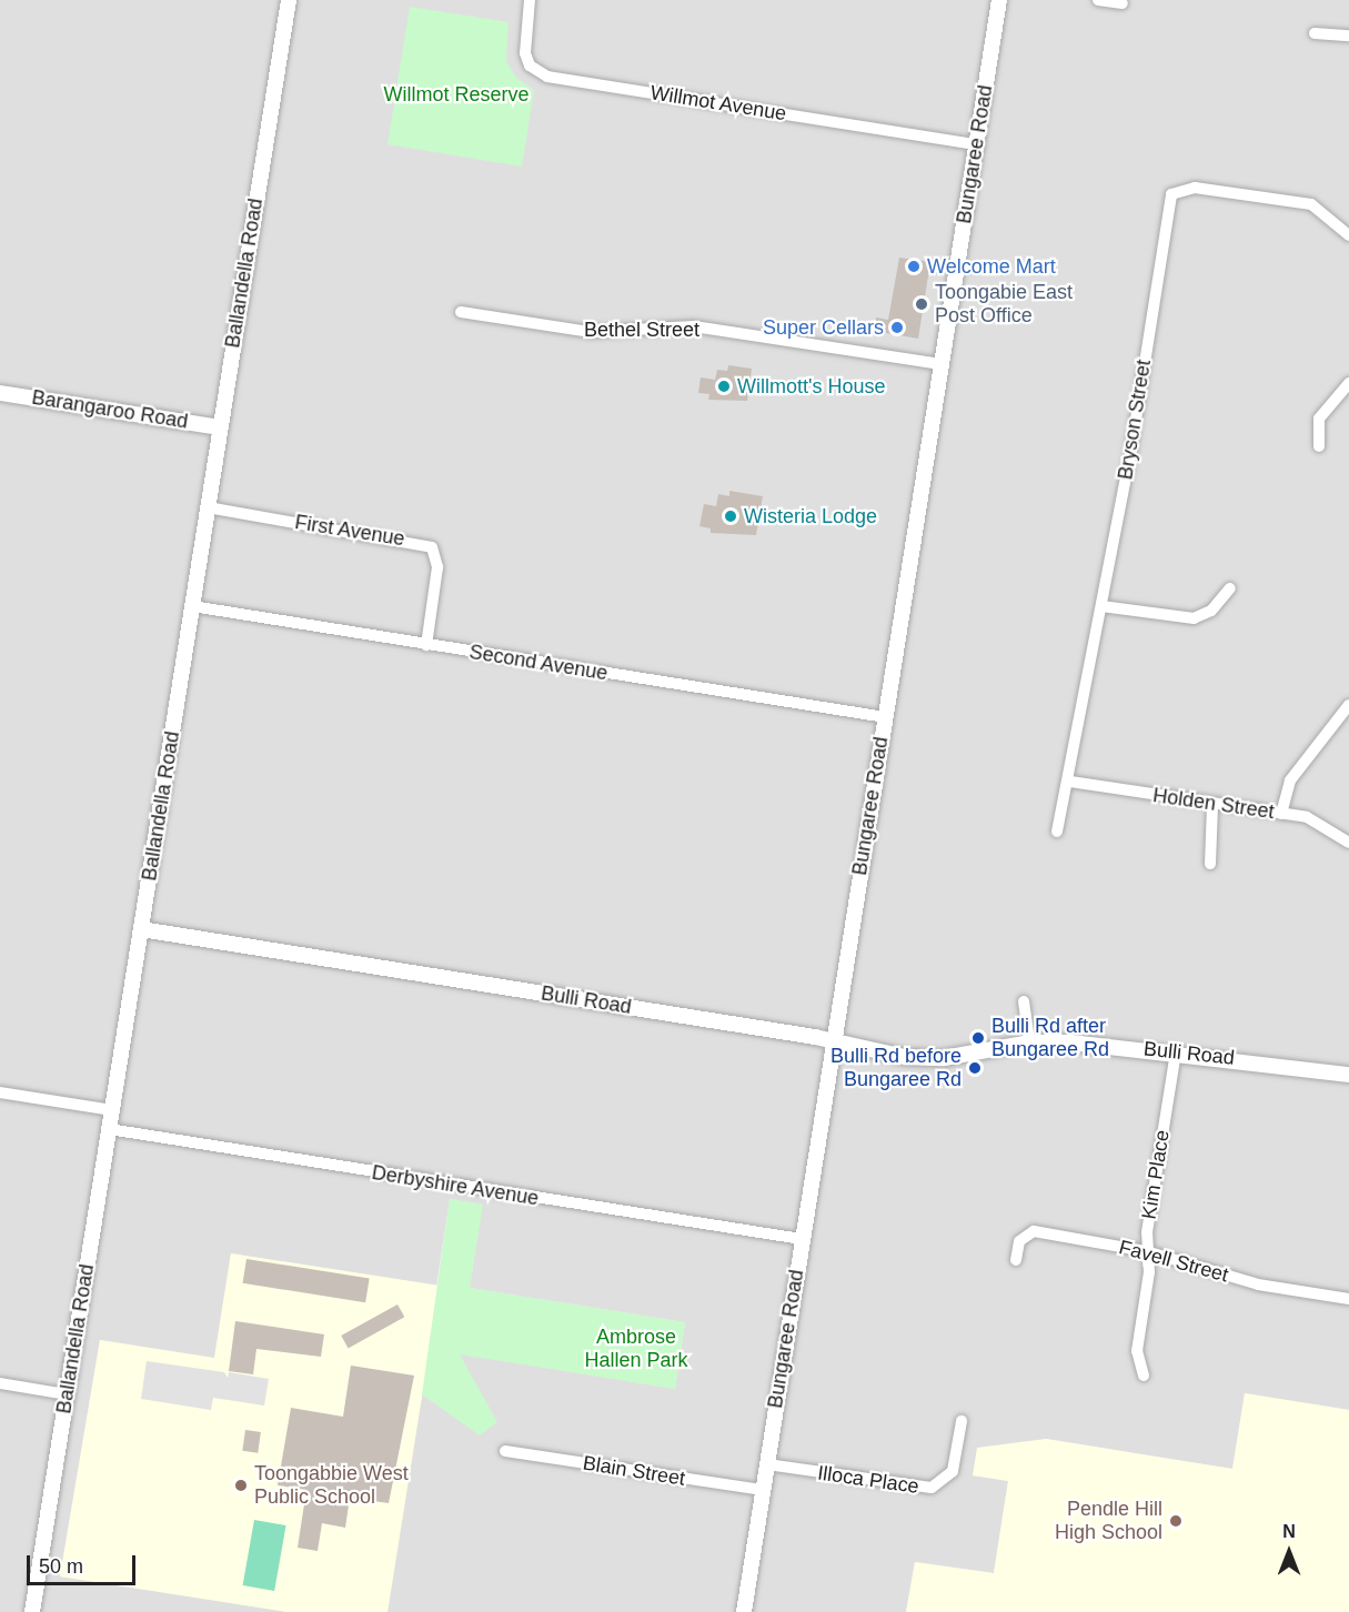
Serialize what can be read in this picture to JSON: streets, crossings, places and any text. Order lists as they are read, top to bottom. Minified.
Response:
{"streets":{"street":["Willmot Avenue","Bungaree Road","Ballandella Road","Bethel Street","Barangaroo Road","Bryson Street","First Avenue","Second Avenue","Holden Street","Bulli Road","Kim Place","Derbyshire Avenue","Favell Street","Blain Street","Illoca Place"]},"crossings":[["Willmot Avenue","Bungaree Road"],["Bungaree Road","Bethel Street"],["Bungaree Road","Second Avenue"],["Bungaree Road","Bulli Road"],["Bungaree Road","Derbyshire Avenue"],["Bungaree Road","Blain Street"],["Bungaree Road","Illoca Place"],["Ballandella Road","Barangaroo Road"],["Ballandella Road","First Avenue"],["Ballandella Road","Second Avenue"],["Ballandella Road","Bulli Road"],["Ballandella Road","Derbyshire Avenue"],["Bryson Street","Holden Street"],["First Avenue","Second Avenue"],["Bulli Road","Kim Place"],["Kim Place","Favell Street"]],"parks":["Willmot Reserve","Ambrose Hallen Park"],"places":["Welcome Mart","Toongabie East Post Office","Super Cellars","Willmott's House","Wisteria Lodge","Bulli Rd after Bungaree Rd","Bulli Rd before Bungaree Rd","Toongabbie West Public School","Pendle Hill High School"],"scale_bar":"50 m","north":"top"}
